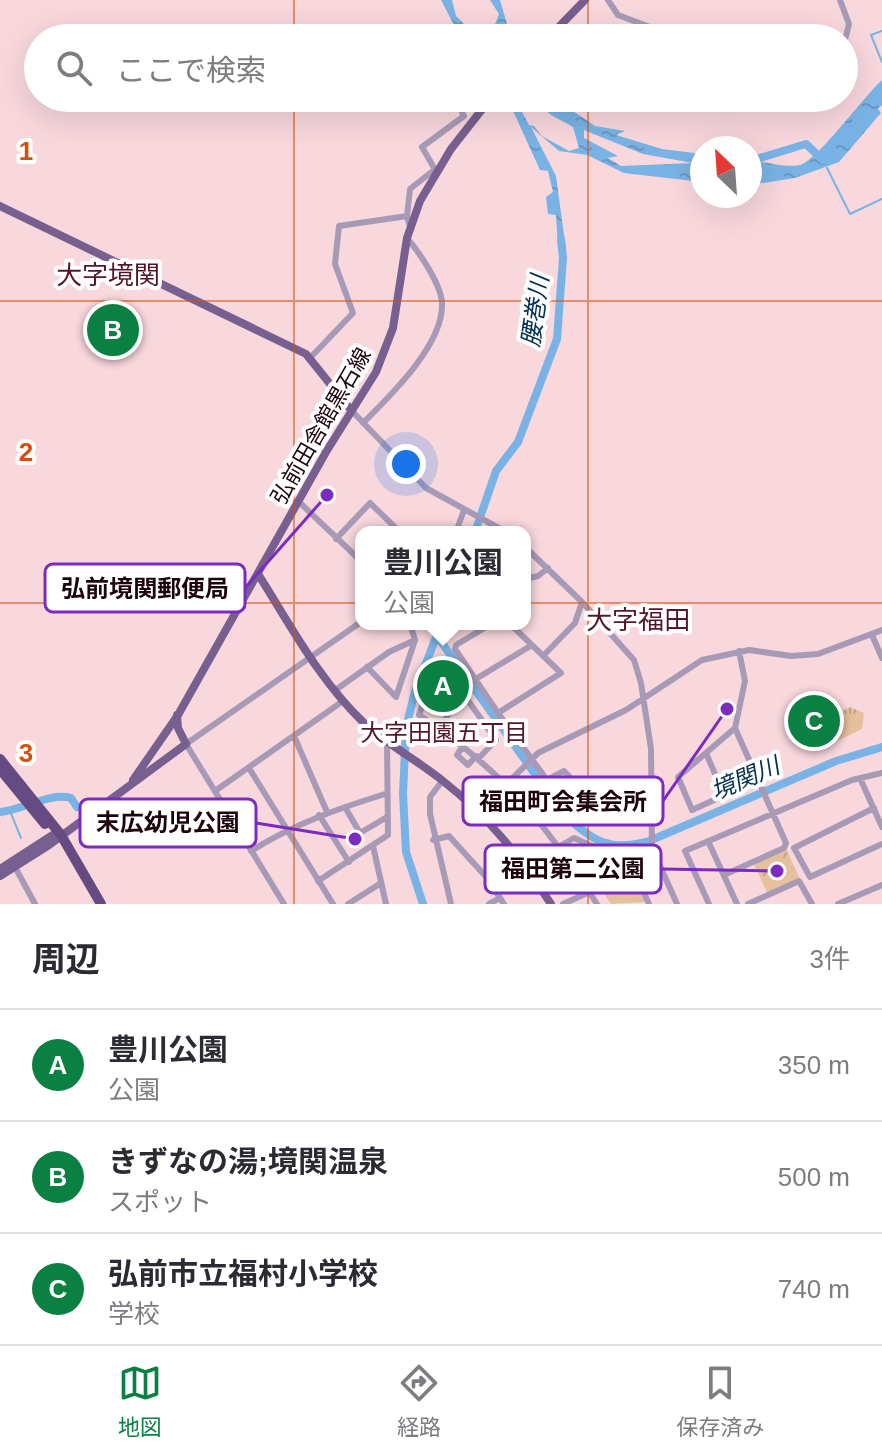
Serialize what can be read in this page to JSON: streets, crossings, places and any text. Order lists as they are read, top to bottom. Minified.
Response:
{"streets":{"main road":["弘前田舎館黒石線"]},"districts":["大字境関","大字福田","大字田園五丁目"],"water":["腰巻川","境関川"],"places":["弘前境関郵便局","福田町会集会所","末広幼児公園","福田第二公園"],"north":"top left","page":{"search":"ここで検索","pins":["B","A","C"],"popup":["豊川公園","公園"],"heading":["周辺","3件"],"list":[{"mark":"A","name":"豊川公園","note":"公園","value":"350 m"},{"mark":"B","name":"きずなの湯;境関温泉","note":"スポット","value":"500 m"},{"mark":"C","name":"弘前市立福村小学校","note":"学校","value":"740 m"}],"nav":["地図","経路","保存済み"]},"grid":{"rows":["1","2","3"]}}
